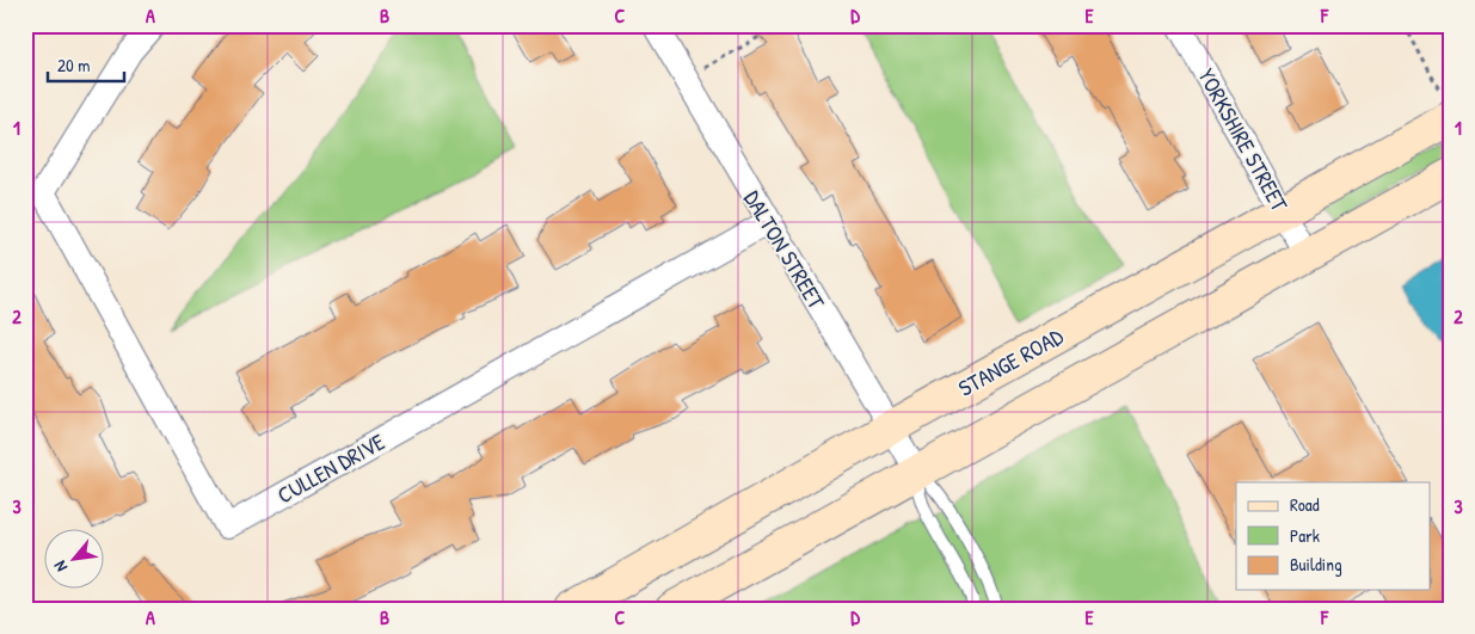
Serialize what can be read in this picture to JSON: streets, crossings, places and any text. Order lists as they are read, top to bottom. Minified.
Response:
{"streets":{"main road":["STANGE ROAD"],"street":["YORKSHIRE STREET","DALTON STREET","CULLEN DRIVE"]},"crossings":[["YORKSHIRE STREET","STANGE ROAD"],["DALTON STREET","STANGE ROAD"],["DALTON STREET","CULLEN DRIVE"]],"legend":["Road","Park","Building"],"scale_bar":"20 m","north":"bottom left","grid":{"columns":["A","B","C","D","E","F"],"rows":["1","2","3"]}}
